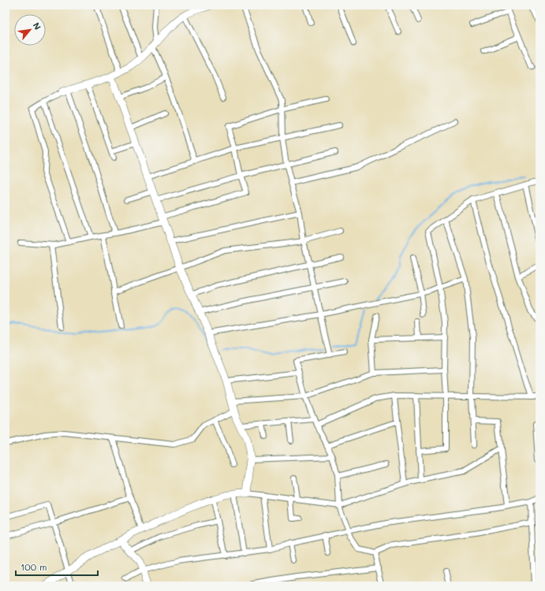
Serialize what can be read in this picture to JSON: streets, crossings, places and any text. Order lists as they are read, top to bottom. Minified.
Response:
{"scale_bar":"100 m","north":"top right"}
